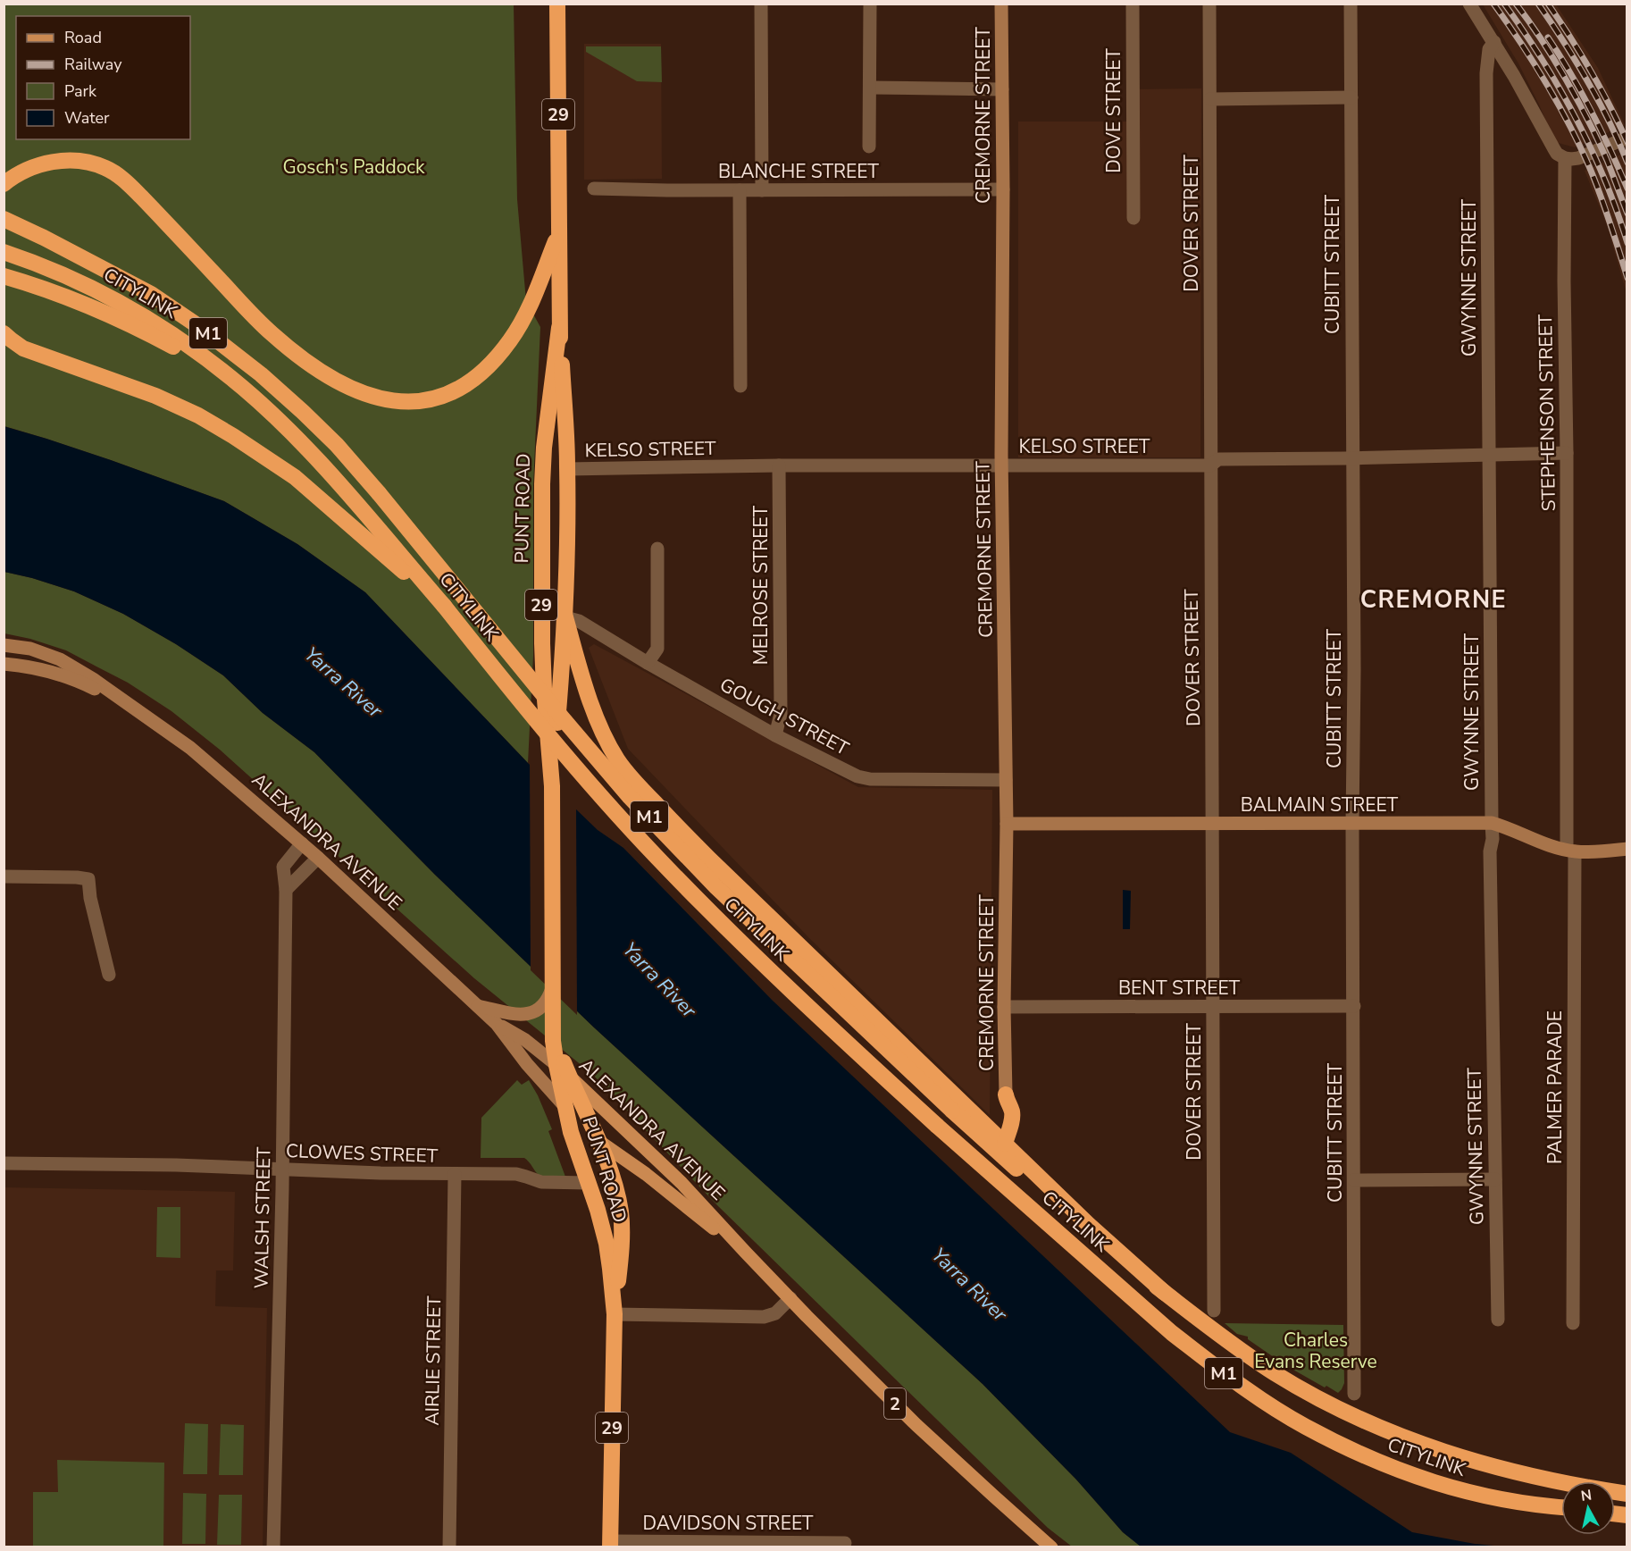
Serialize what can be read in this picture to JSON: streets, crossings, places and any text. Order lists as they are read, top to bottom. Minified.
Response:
{"streets":{"highway":["29","CITYLINK","M1","PUNT ROAD","ALEXANDRA AVENUE","2"],"street":["DOVE STREET","CREMORNE STREET","BLANCHE STREET","DOVER STREET","CUBITT STREET","GWYNNE STREET","STEPHENSON STREET","KELSO STREET","MELROSE STREET","GOUGH STREET","BALMAIN STREET","BENT STREET","PALMER PARADE","CLOWES STREET","WALSH STREET","AIRLIE STREET","DAVIDSON STREET"]},"crossings":[["CREMORNE STREET","BLANCHE STREET"],["CREMORNE STREET","KELSO STREET"],["CREMORNE STREET","GOUGH STREET"],["CREMORNE STREET","BALMAIN STREET"],["CREMORNE STREET","BENT STREET"],["DOVER STREET","KELSO STREET"],["DOVER STREET","BALMAIN STREET"],["DOVER STREET","BENT STREET"],["CUBITT STREET","KELSO STREET"],["CUBITT STREET","BALMAIN STREET"],["CUBITT STREET","BENT STREET"],["GWYNNE STREET","KELSO STREET"],["GWYNNE STREET","BALMAIN STREET"],["STEPHENSON STREET","KELSO STREET"],["STEPHENSON STREET","BALMAIN STREET"],["STEPHENSON STREET","PALMER PARADE"],["KELSO STREET","PUNT ROAD"],["KELSO STREET","MELROSE STREET"],["PUNT ROAD","GOUGH STREET"],["PUNT ROAD","ALEXANDRA AVENUE"],["PUNT ROAD","CLOWES STREET"],["PUNT ROAD","DAVIDSON STREET"],["MELROSE STREET","GOUGH STREET"],["BALMAIN STREET","PALMER PARADE"],["ALEXANDRA AVENUE","WALSH STREET"],["CLOWES STREET","WALSH STREET"],["CLOWES STREET","AIRLIE STREET"]],"districts":["CREMORNE"],"water":["Yarra River"],"parks":["Gosch's Paddock","Charles Evans Reserve"],"legend":["Road","Railway","Park","Water"],"north":"top"}
